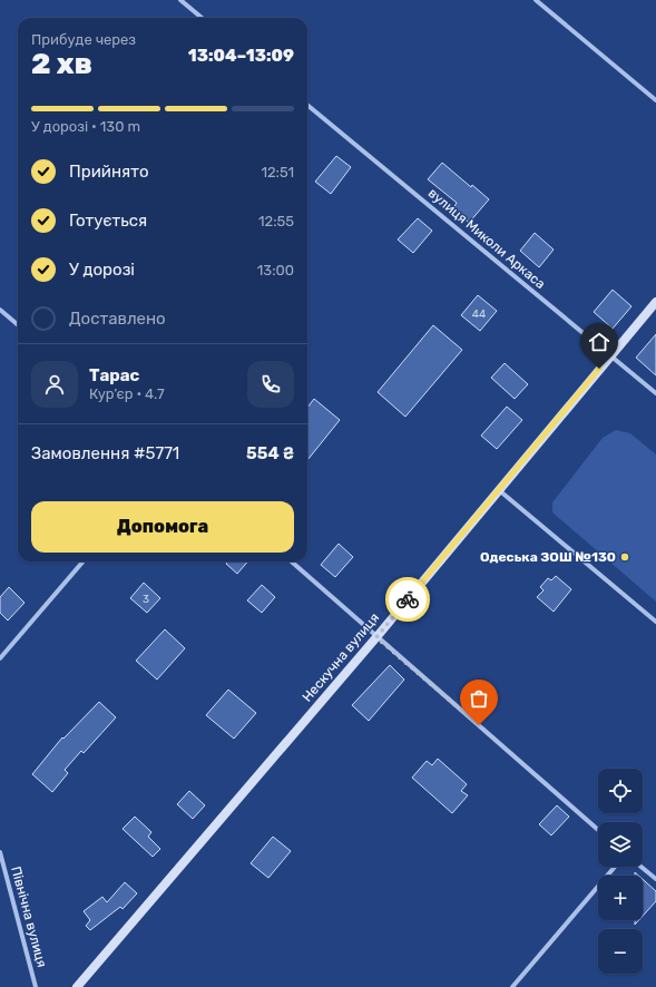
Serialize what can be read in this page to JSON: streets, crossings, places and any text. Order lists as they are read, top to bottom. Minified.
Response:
{"streets":{"street":["вулиця Миколи Аркаса","Нескучна вулиця","Північна вулиця"]},"crossings":[["вулиця Миколи Аркаса","Нескучна вулиця"]],"places":["Одеська ЗОШ №130"],"house_numbers":["44","3"],"page":{"heading":["2 хв","Прибуде через","13:04–13:09"],"panel":["Тарас","Кур’єр · 4.7","Замовлення #5771","554 ₴"],"bar":"У дорозі · 130 m","list":[["Прийнято","12:51"],["Готується","12:55"],["У дорозі","13:00"],"Доставлено"],"buttons":"Допомога","map_buttons":["+","−"]}}
